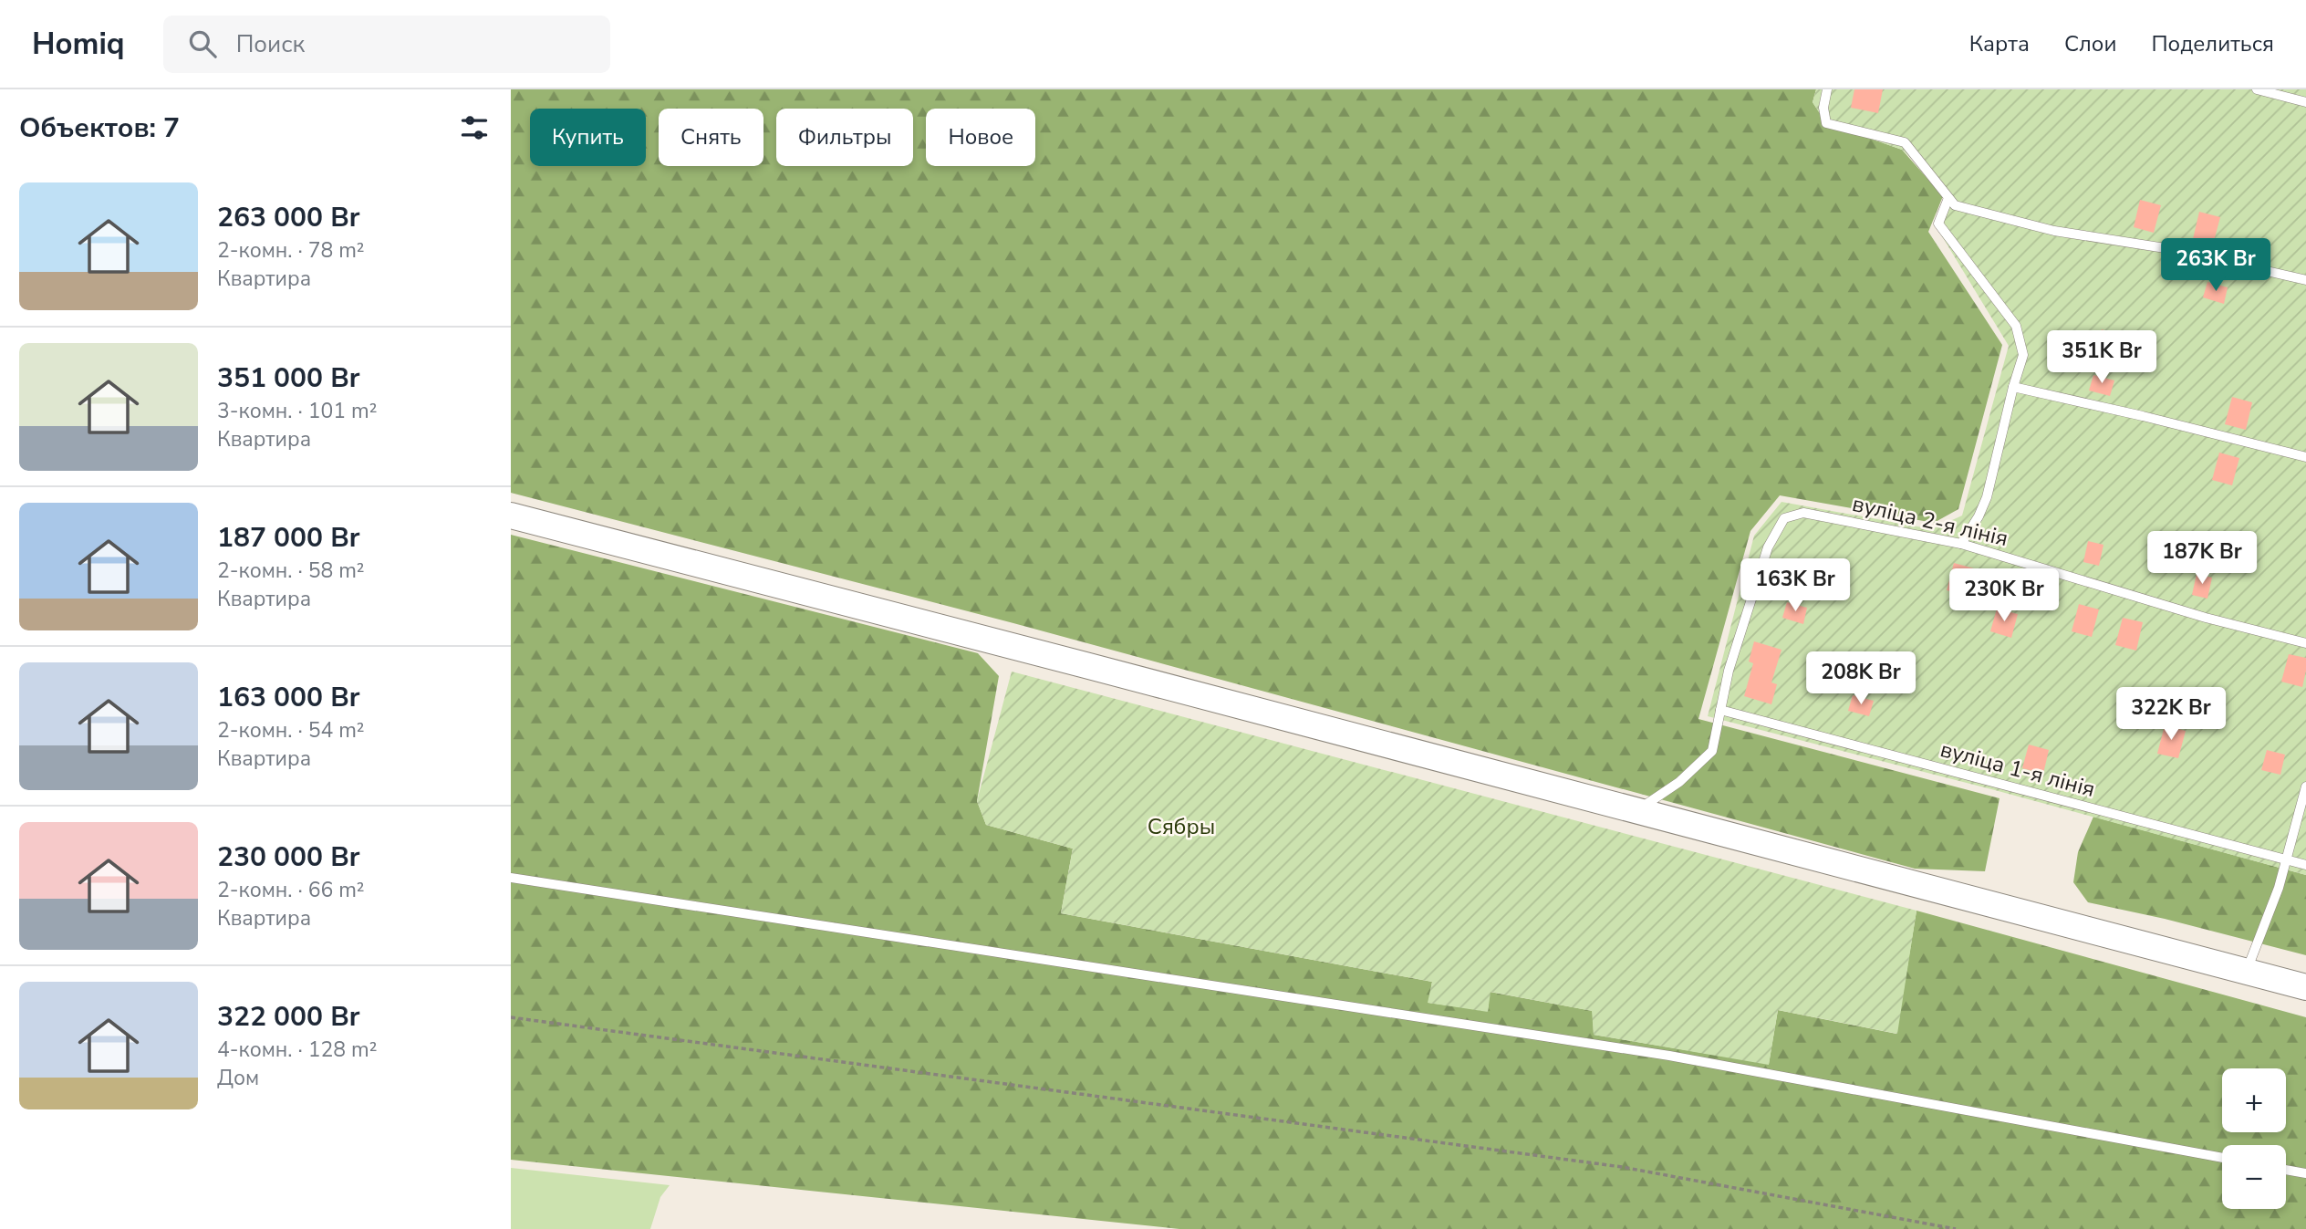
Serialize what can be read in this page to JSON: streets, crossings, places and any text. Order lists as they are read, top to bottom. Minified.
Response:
{"streets":{"lane":["вуліца 2-я лінія","вуліца 1-я лінія"]},"crossings":[["вуліца 2-я лінія","вуліца 1-я лінія"]],"parks":["Сябры"],"page":{"header":"Homiq","search":"Поиск","nav":["Карта","Слои","Поделиться"],"heading":"Объектов: 7","chip":["Купить","Снять","Фильтры","Новое"],"list":[{"name":"263 000 Br","note":"2-комн. · 78 m² · Квартира"},{"name":"351 000 Br","note":"3-комн. · 101 m² · Квартира"},{"name":"187 000 Br","note":"2-комн. · 58 m² · Квартира"},{"name":"163 000 Br","note":"2-комн. · 54 m² · Квартира"},{"name":"230 000 Br","note":"2-комн. · 66 m² · Квартира"},{"name":"322 000 Br","note":"4-комн. · 128 m² · Дом"}],"price":["263K Br","351K Br","187K Br","163K Br","230K Br","208K Br","322K Br"],"map_buttons":["+","−"]}}
